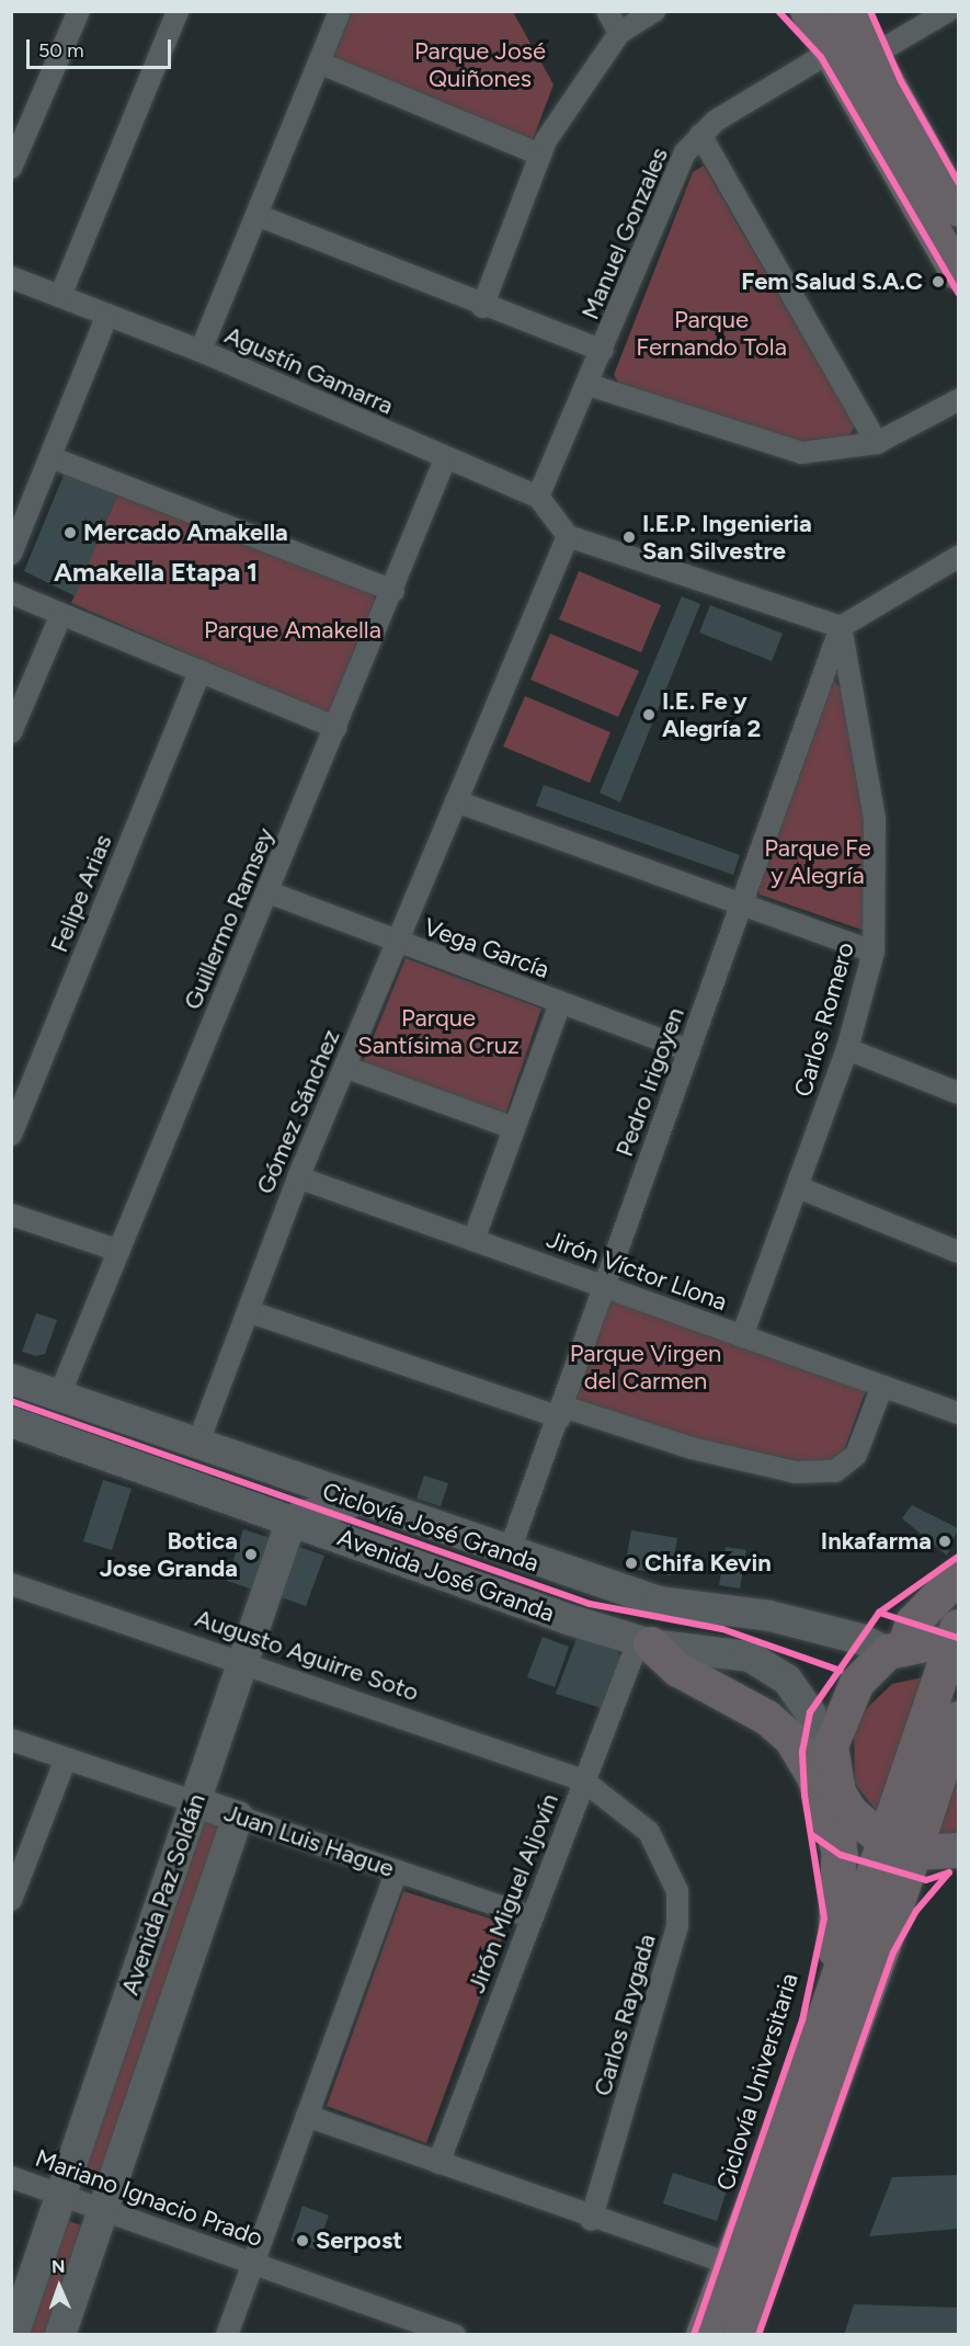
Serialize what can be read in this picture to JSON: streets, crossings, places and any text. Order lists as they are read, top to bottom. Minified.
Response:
{"streets":{"main road":["Avenida José Granda","Juan Luis Hague","Avenida Paz Soldán"],"street":["Manuel Gonzales","Agustín Gamarra","Felipe Arias","Guillermo Ramsey","Vega García","Carlos Romero","Pedro Irigoyen","Gómez Sánchez","Jirón Víctor Llona","Augusto Aguirre Soto","Jirón Miguel Aljovín","Carlos Raygada","Mariano Ignacio Prado"],"cycle path":["Ciclovía José Granda","Ciclovía Universitaria"]},"crossings":[["Manuel Gonzales","Agustín Gamarra"],["Agustín Gamarra","Guillermo Ramsey"],["Guillermo Ramsey","Vega García"],["Guillermo Ramsey","Avenida José Granda"],["Vega García","Pedro Irigoyen"],["Vega García","Gómez Sánchez"],["Carlos Romero","Pedro Irigoyen"],["Carlos Romero","Jirón Víctor Llona"],["Pedro Irigoyen","Jirón Víctor Llona"],["Pedro Irigoyen","Avenida José Granda"],["Gómez Sánchez","Jirón Víctor Llona"],["Gómez Sánchez","Avenida José Granda"],["Avenida José Granda","Jirón Miguel Aljovín"],["Avenida José Granda","Avenida Paz Soldán"],["Augusto Aguirre Soto","Jirón Miguel Aljovín"],["Augusto Aguirre Soto","Avenida Paz Soldán"],["Augusto Aguirre Soto","Carlos Raygada"],["Juan Luis Hague","Jirón Miguel Aljovín"],["Juan Luis Hague","Avenida Paz Soldán"],["Jirón Miguel Aljovín","Carlos Raygada"],["Avenida Paz Soldán","Mariano Ignacio Prado"]],"districts":["Amakella Etapa 1"],"parks":["Parque José Quiñones","Parque Fernando Tola","Parque Amakella","Parque Fe y Alegría","Parque Santísima Cruz","Parque Virgen del Carmen"],"places":["Fem Salud S.A.C","Mercado Amakella","I.E.P. Ingenieria San Silvestre","I.E. Fe y Alegría 2","Inkafarma","Botica Jose Granda","Chifa Kevin","Serpost"],"scale_bar":"50 m","north":"top"}
